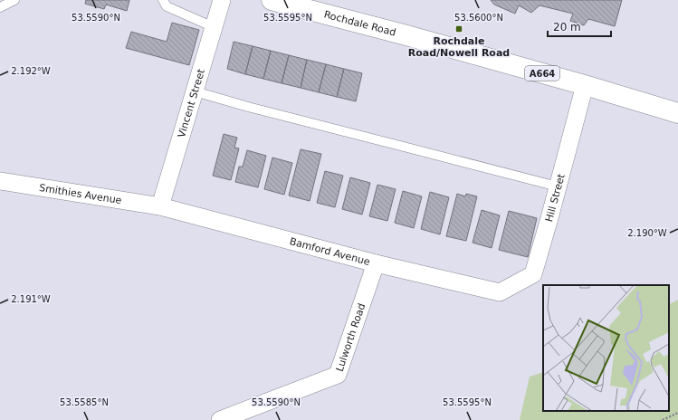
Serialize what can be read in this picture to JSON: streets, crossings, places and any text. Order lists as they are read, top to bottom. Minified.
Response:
{"streets":{"main road":["Rochdale Road","A664"],"street":["Vincent Street","Smithies Avenue","Hill Street","Bamford Avenue","Lulworth Road"]},"crossings":[["Rochdale Road","Hill Street"],["Vincent Street","Smithies Avenue"],["Vincent Street","Bamford Avenue"],["Smithies Avenue","Bamford Avenue"],["Hill Street","Bamford Avenue"],["Bamford Avenue","Lulworth Road"]],"places":{"transit":["Rochdale Road/Nowell Road"]},"scale_bar":"20 m","coordinates":["53.5590°N","53.5595°N","53.5600°N","2.192°W","2.190°W","2.191°W","53.5585°N"]}
